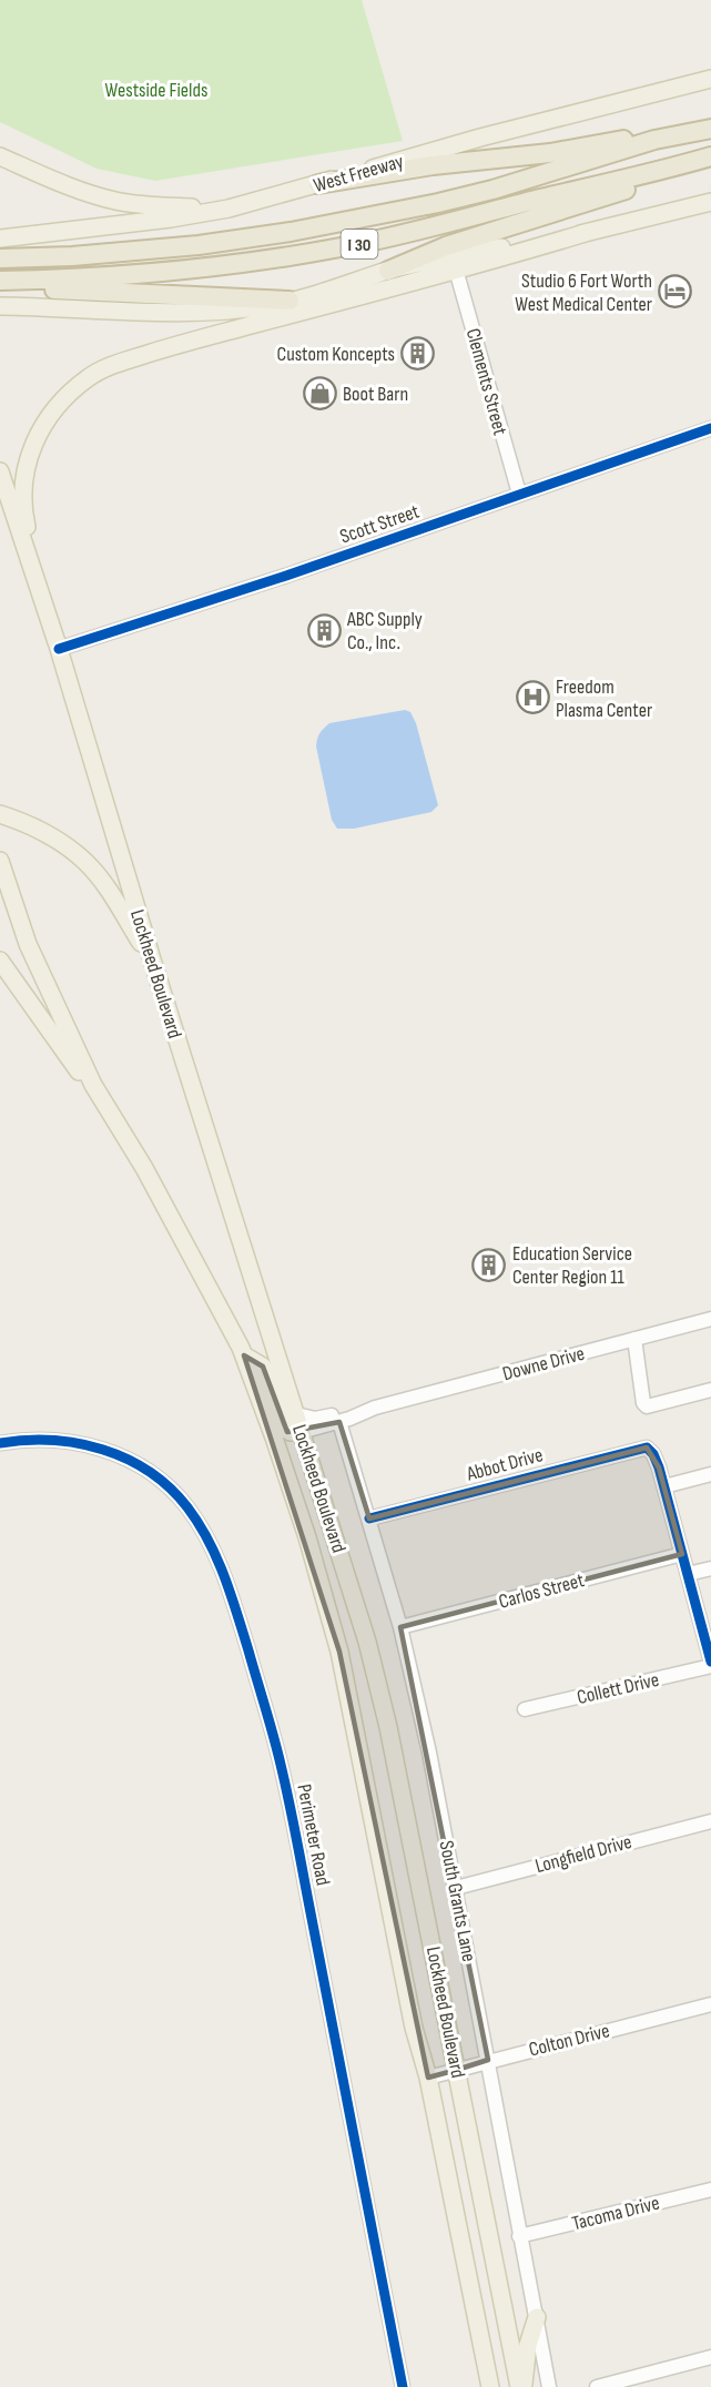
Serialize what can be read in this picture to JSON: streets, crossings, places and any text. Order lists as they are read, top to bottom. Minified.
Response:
{"streets":{"highway":["West Freeway","I 30"],"main road":["Lockheed Boulevard"],"street":["Clements Street","Scott Street","Downe Drive","Abbot Drive","Carlos Street","Collett Drive","Perimeter Road","Longfield Drive","South Grants Lane","Colton Drive","Tacoma Drive"]},"crossings":[["Clements Street","Scott Street"],["Scott Street","Lockheed Boulevard"],["Lockheed Boulevard","Downe Drive"],["Lockheed Boulevard","Colton Drive"],["Downe Drive","South Grants Lane"],["Abbot Drive","South Grants Lane"],["Carlos Street","South Grants Lane"],["Longfield Drive","South Grants Lane"],["South Grants Lane","Colton Drive"],["South Grants Lane","Tacoma Drive"]],"parks":["Westside Fields"],"places":{"hotel":["Studio 6 Fort Worth West Medical Center"],"building":["Custom Koncepts","ABC Supply Co., Inc.","Education Service Center Region 11"],"shop":["Boot Barn"],"hospital":["Freedom Plasma Center"]}}
